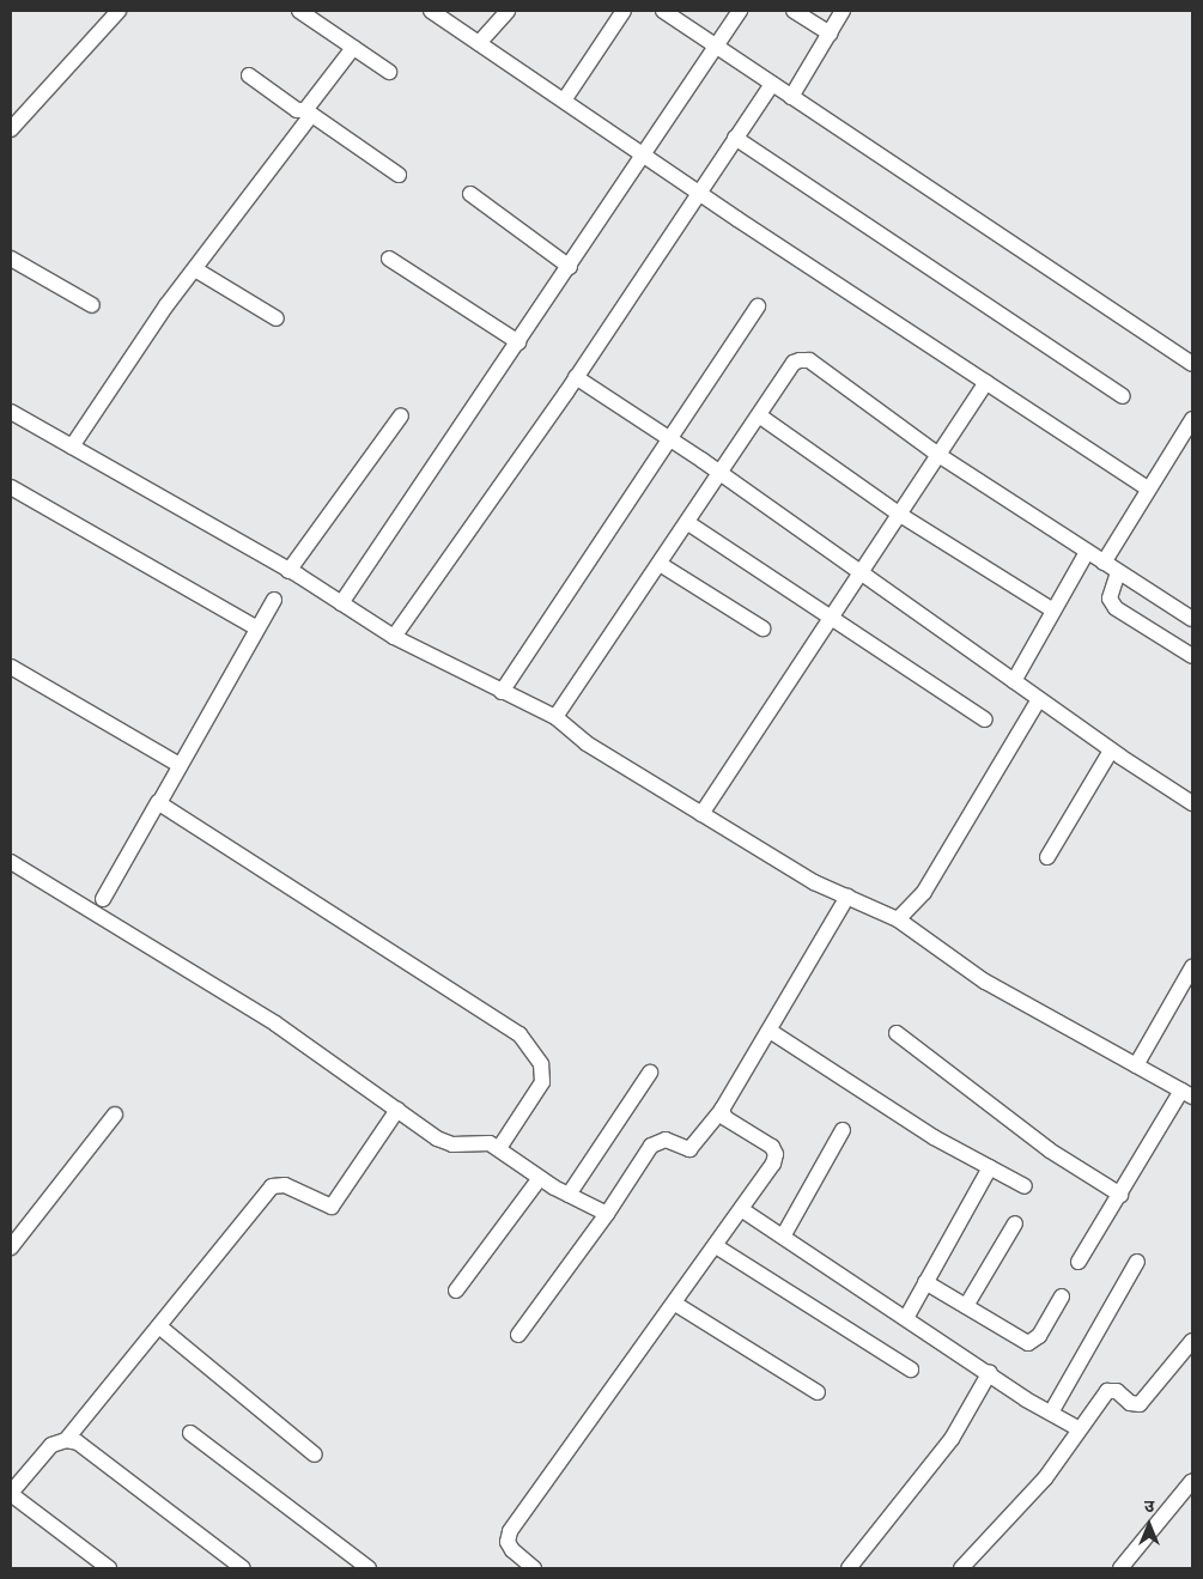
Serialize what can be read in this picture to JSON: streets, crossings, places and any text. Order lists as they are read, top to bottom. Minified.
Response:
{"north":"top"}
